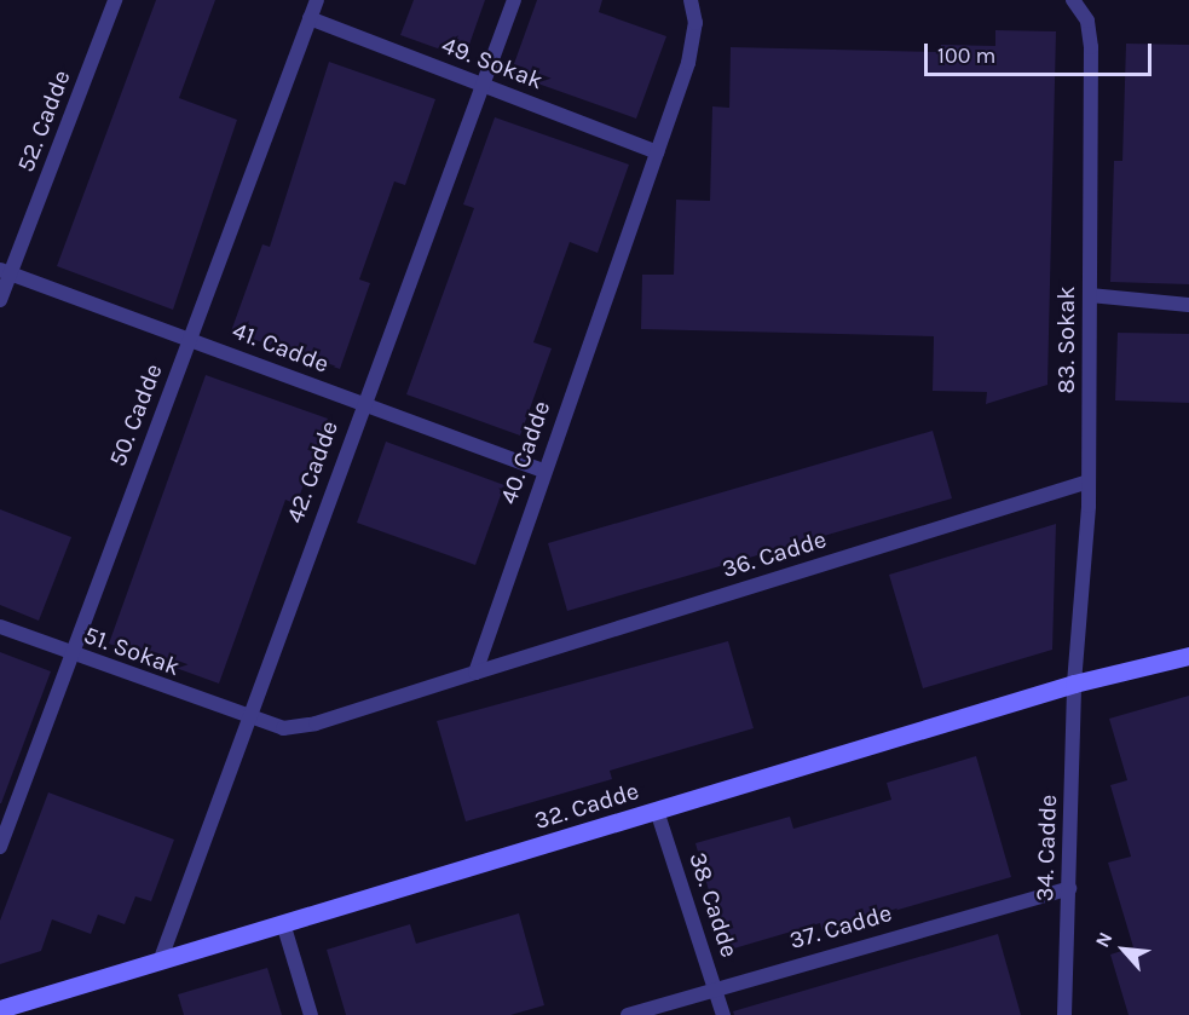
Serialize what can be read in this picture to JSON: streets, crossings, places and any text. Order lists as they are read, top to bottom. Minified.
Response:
{"streets":{"street":["49. Sokak","52. Cadde","83. Sokak","41. Cadde","50. Cadde","40. Cadde","42. Cadde","36. Cadde","51. Sokak","32. Cadde","34. Cadde","38. Cadde","37. Cadde"]},"crossings":[["49. Sokak","50. Cadde"],["49. Sokak","40. Cadde"],["49. Sokak","42. Cadde"],["52. Cadde","41. Cadde"],["83. Sokak","36. Cadde"],["83. Sokak","32. Cadde"],["83. Sokak","34. Cadde"],["41. Cadde","50. Cadde"],["41. Cadde","40. Cadde"],["41. Cadde","42. Cadde"],["50. Cadde","51. Sokak"],["40. Cadde","36. Cadde"],["42. Cadde","51. Sokak"],["42. Cadde","32. Cadde"],["32. Cadde","34. Cadde"],["32. Cadde","38. Cadde"],["34. Cadde","37. Cadde"],["38. Cadde","37. Cadde"]],"scale_bar":"100 m","north":"top left"}
